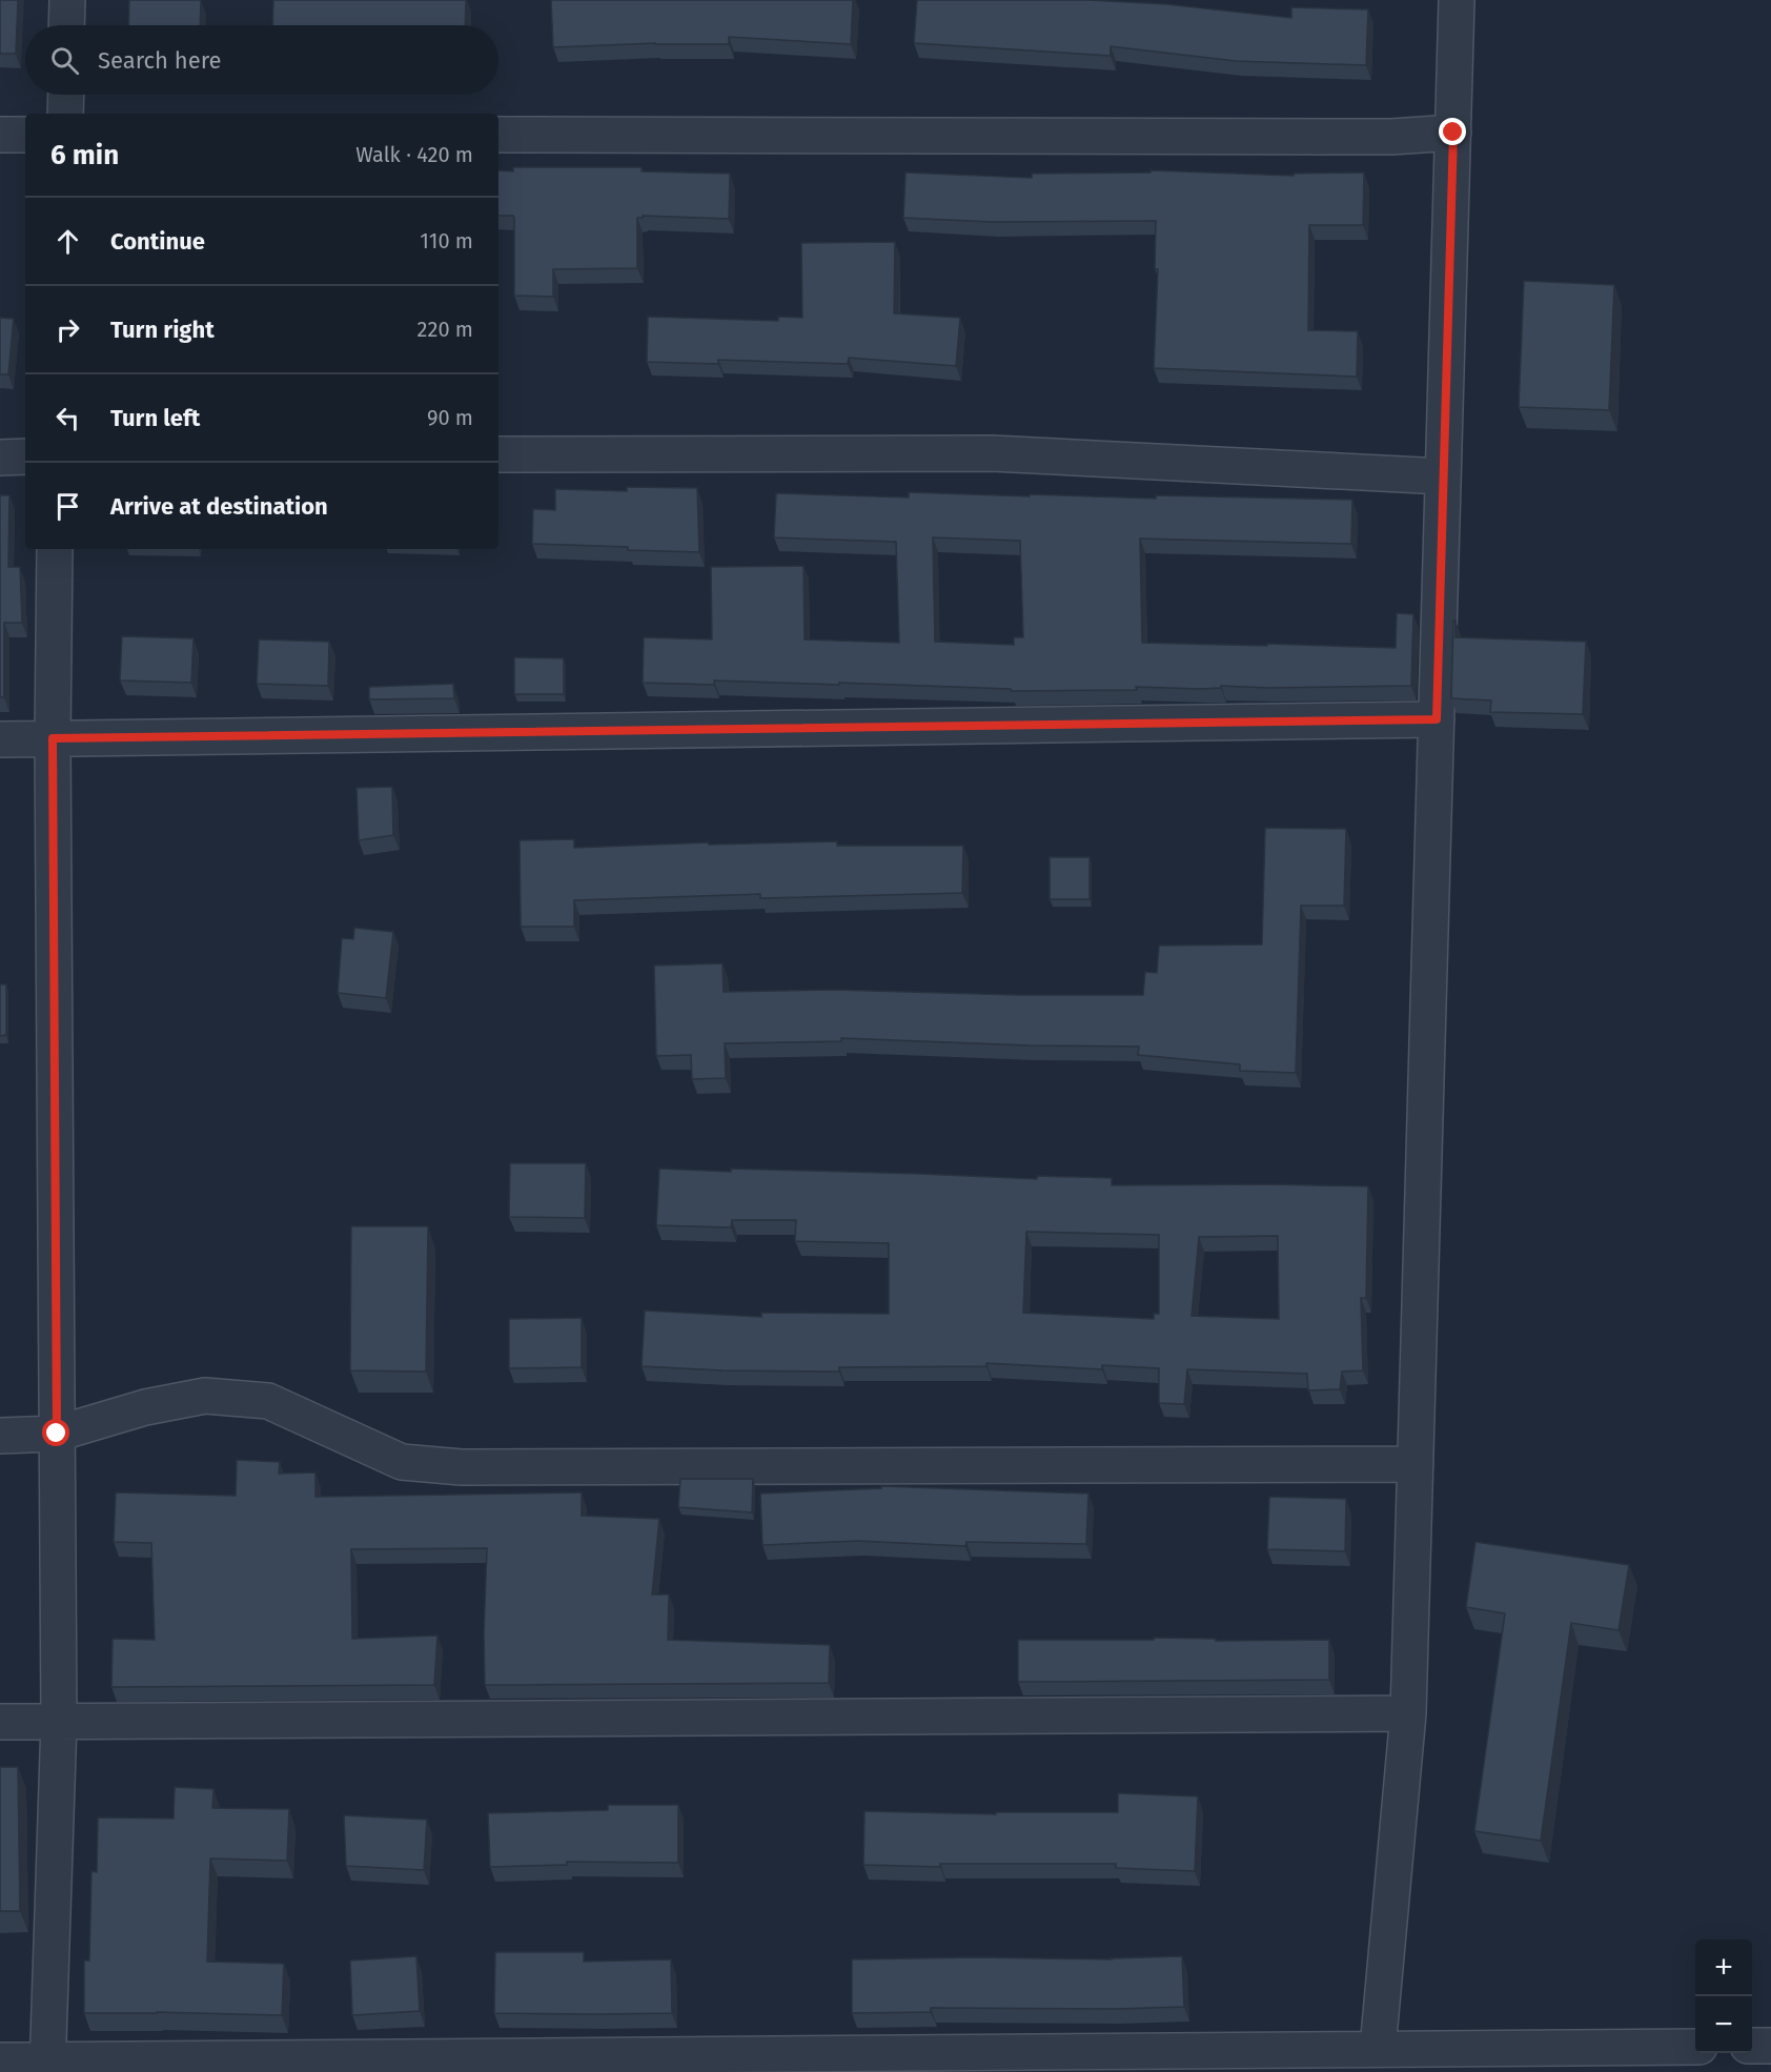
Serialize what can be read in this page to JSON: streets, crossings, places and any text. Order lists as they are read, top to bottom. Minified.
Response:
{"page":{"search":"Search here","heading":["6 min","Walk · 420 m"],"list":[["Continue","110 m"],["Turn right","220 m"],["Turn left","90 m"],"Arrive at destination"],"map_buttons":["+","−"]}}
